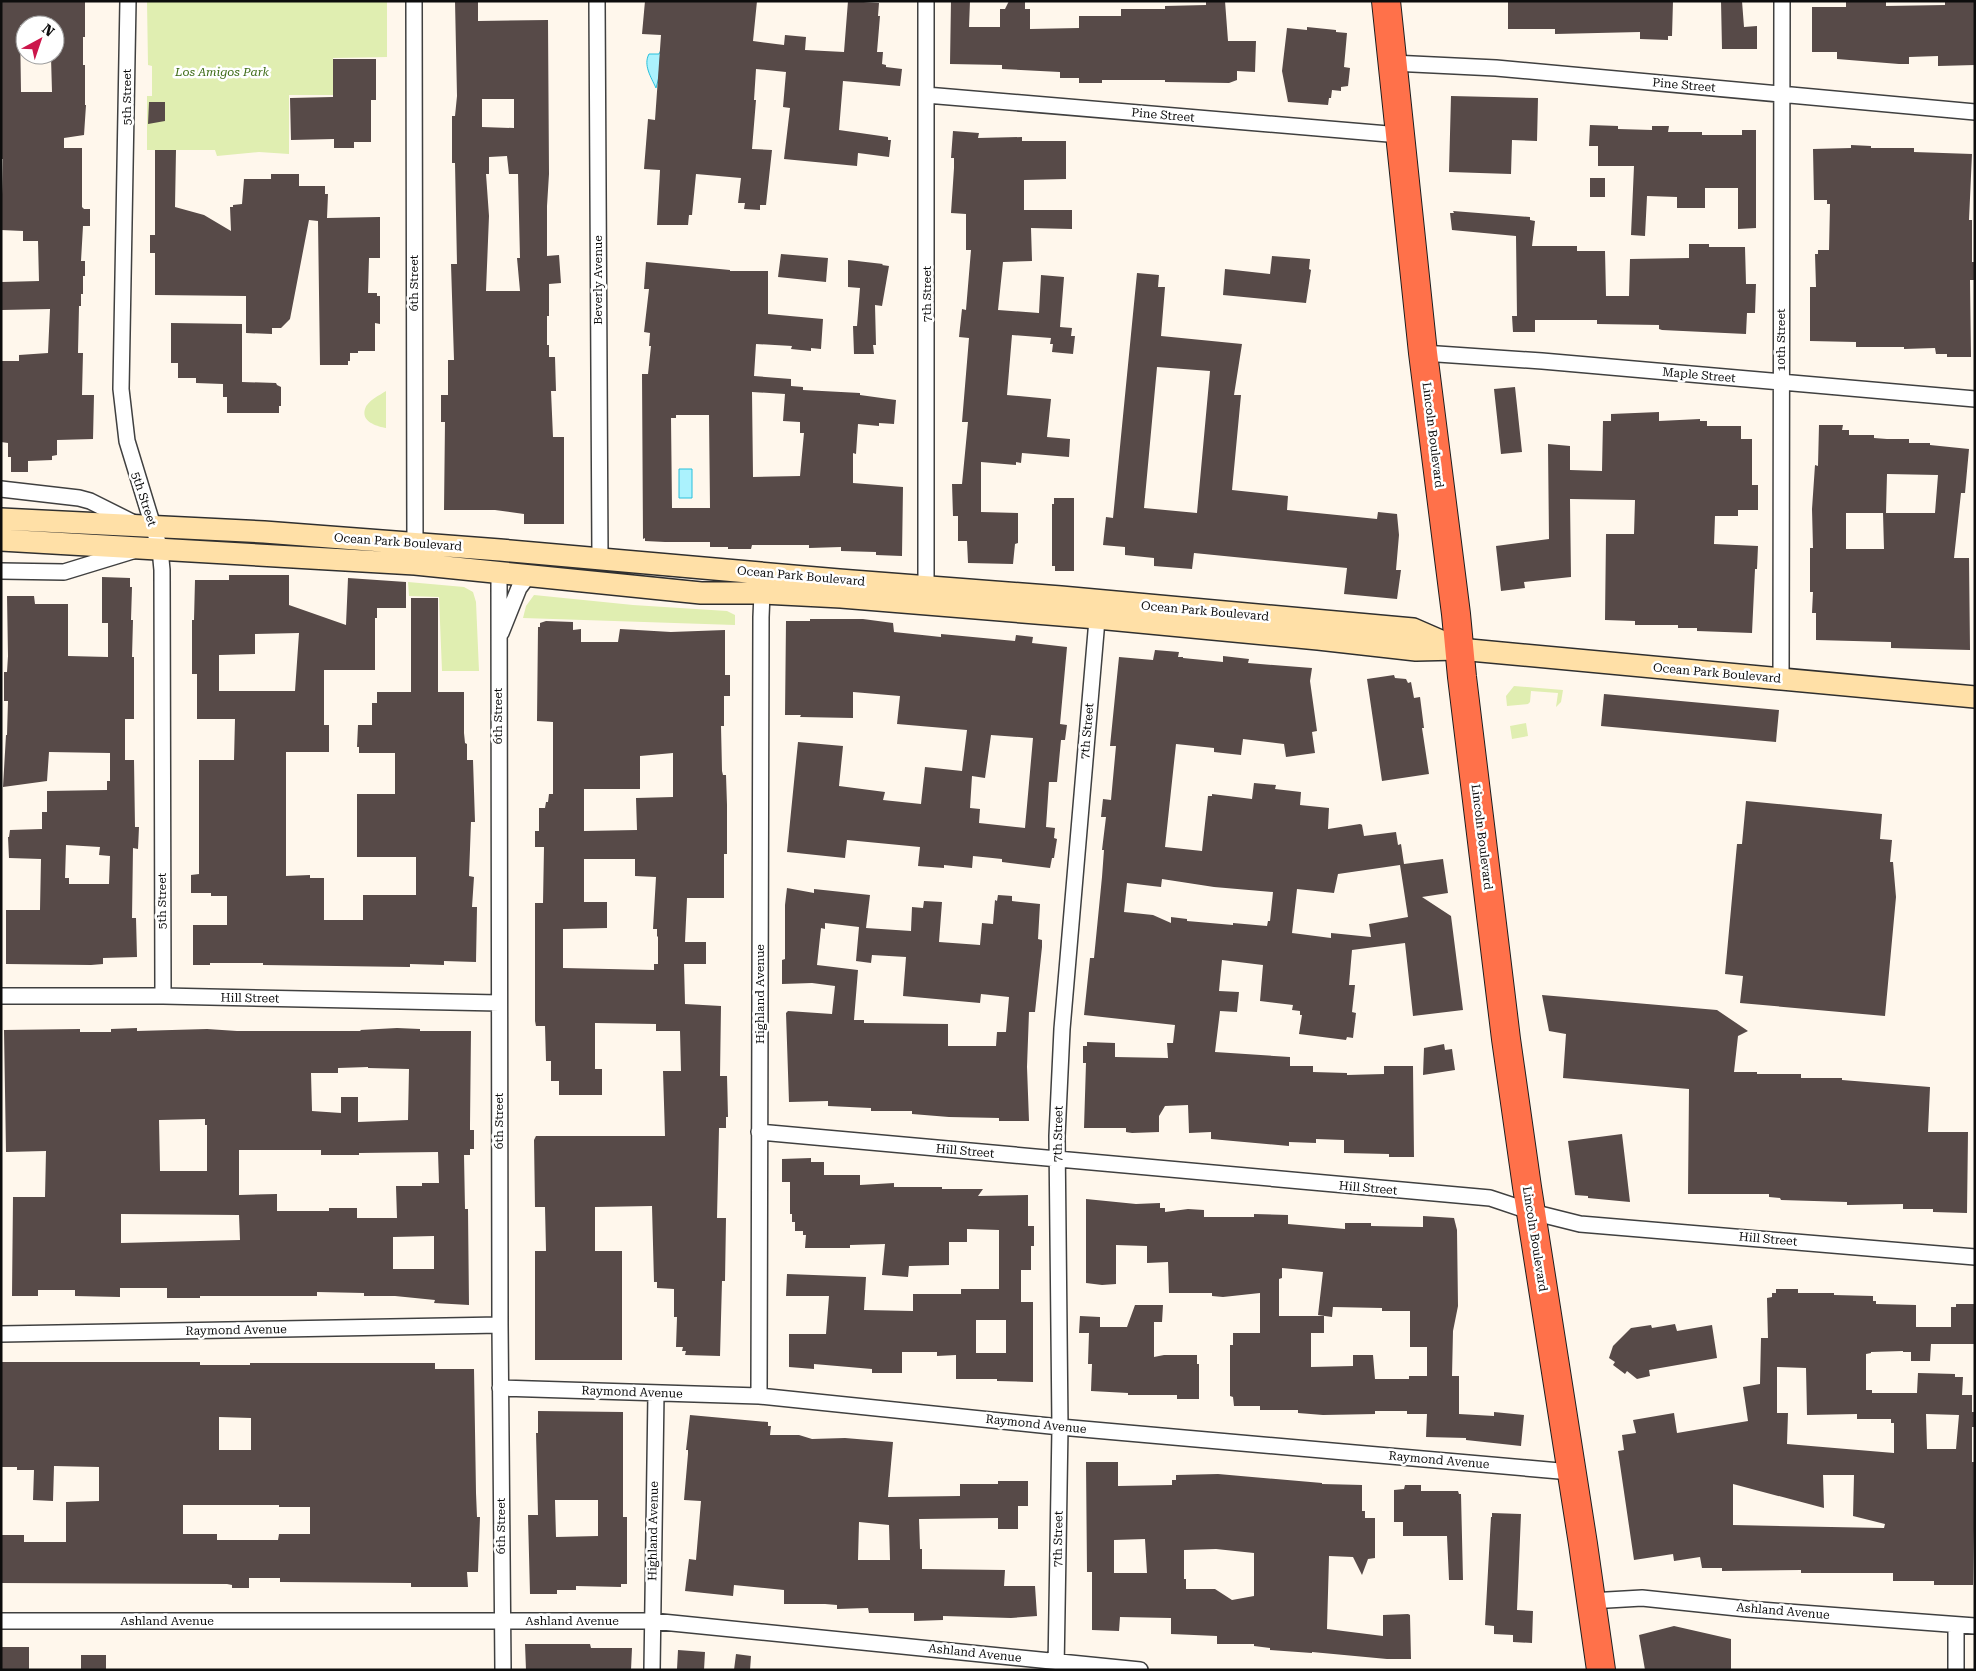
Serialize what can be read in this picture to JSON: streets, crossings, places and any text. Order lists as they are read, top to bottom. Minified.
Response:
{"streets":{"highway":["Lincoln Boulevard"],"street":["Pine Street","5th Street","Beverly Avenue","6th Street","7th Street","10th Street","Maple Street","Ocean Park Boulevard","Highland Avenue","Hill Street","Raymond Avenue","Ashland Avenue"]},"crossings":[["Pine Street","7th Street"],["Pine Street","10th Street"],["Pine Street","Lincoln Boulevard"],["5th Street","Ocean Park Boulevard"],["5th Street","Hill Street"],["Beverly Avenue","Ocean Park Boulevard"],["6th Street","Ocean Park Boulevard"],["6th Street","Hill Street"],["6th Street","Raymond Avenue"],["6th Street","Ashland Avenue"],["7th Street","Ocean Park Boulevard"],["7th Street","Hill Street"],["7th Street","Raymond Avenue"],["7th Street","Ashland Avenue"],["10th Street","Maple Street"],["10th Street","Ocean Park Boulevard"],["Maple Street","Lincoln Boulevard"],["Lincoln Boulevard","Ocean Park Boulevard"],["Lincoln Boulevard","Hill Street"],["Lincoln Boulevard","Raymond Avenue"],["Lincoln Boulevard","Ashland Avenue"],["Ocean Park Boulevard","Highland Avenue"],["Highland Avenue","Hill Street"],["Highland Avenue","Raymond Avenue"],["Highland Avenue","Ashland Avenue"]],"parks":["Los Amigos Park"],"north":"top right"}
